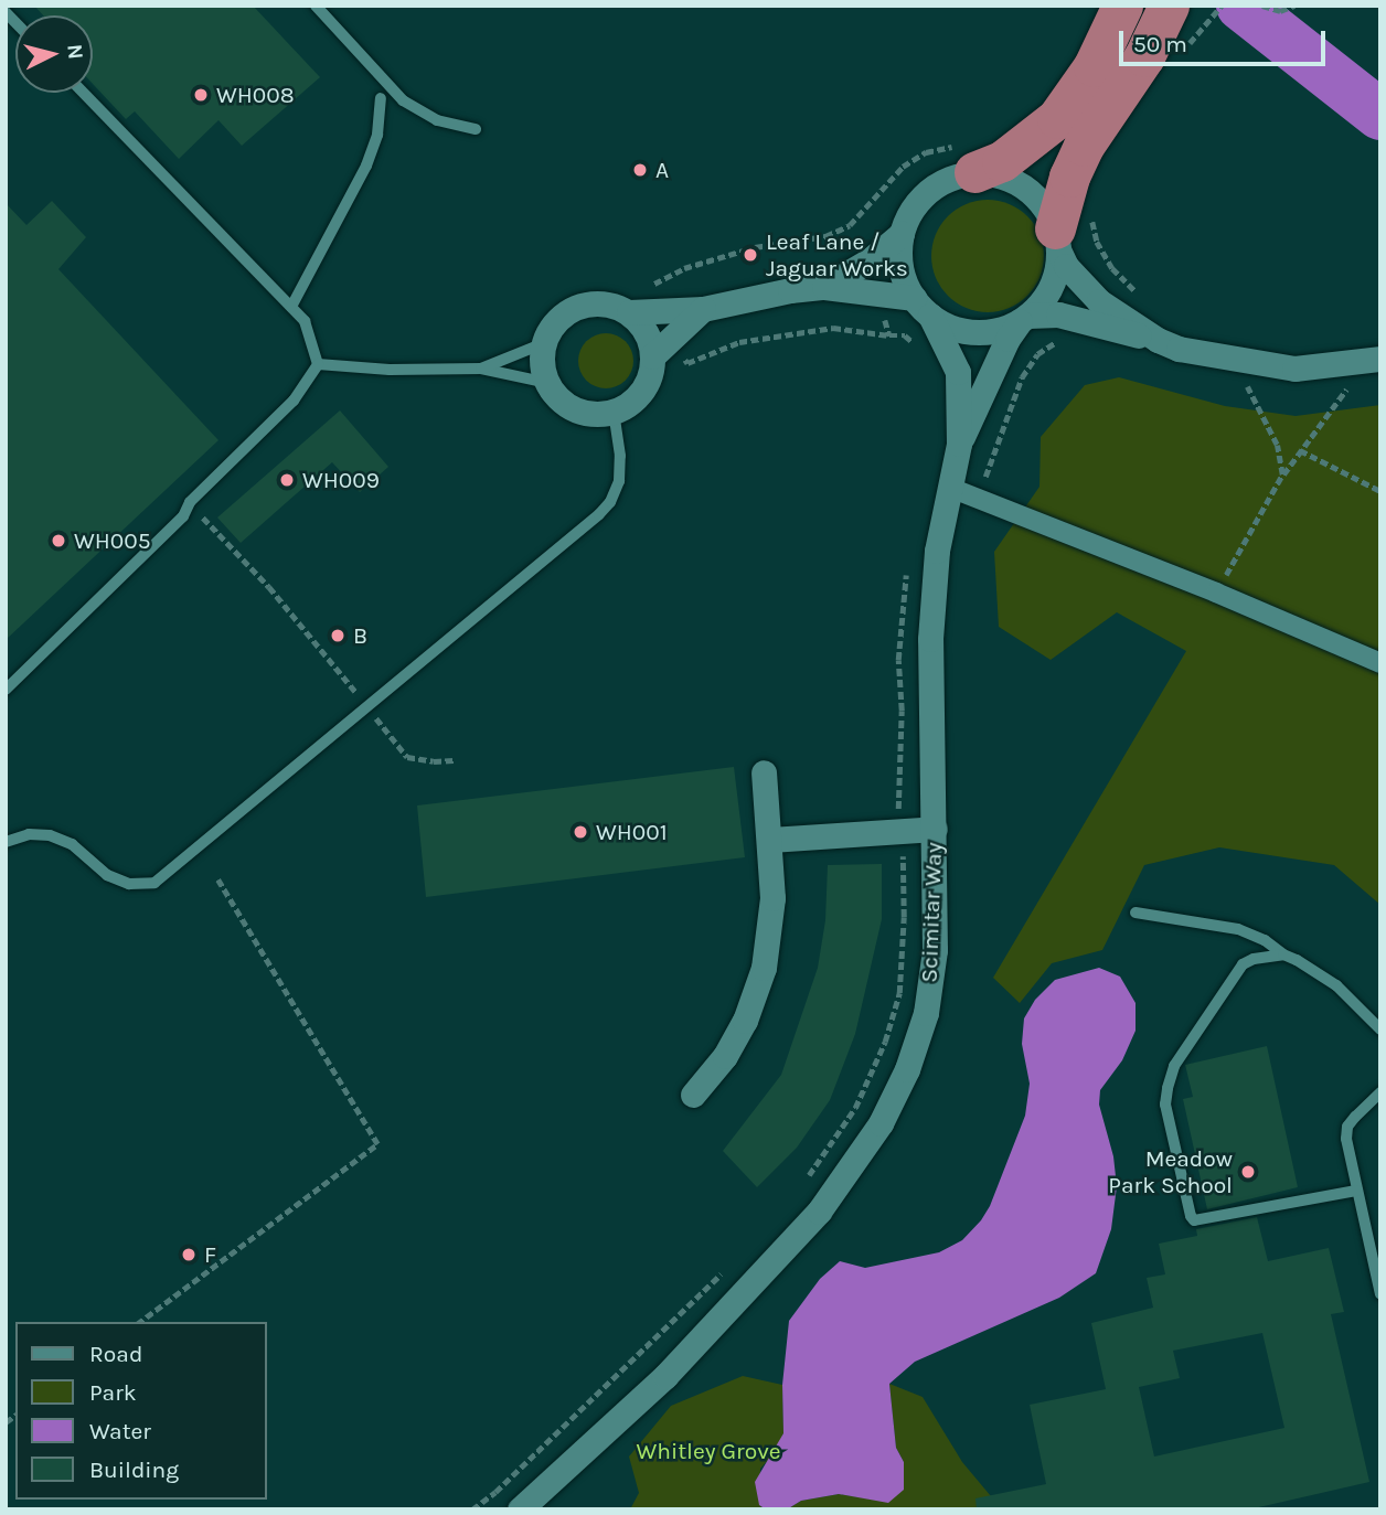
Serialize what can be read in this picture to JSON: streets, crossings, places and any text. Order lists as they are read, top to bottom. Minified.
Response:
{"streets":{"street":["Scimitar Way"]},"parks":["Whitley Grove"],"places":["WH008","A","Leaf Lane / Jaguar Works","WH009","WH005","B","WH001","Meadow Park School","F"],"legend":["Road","Park","Water","Building"],"scale_bar":"50 m","north":"right"}
